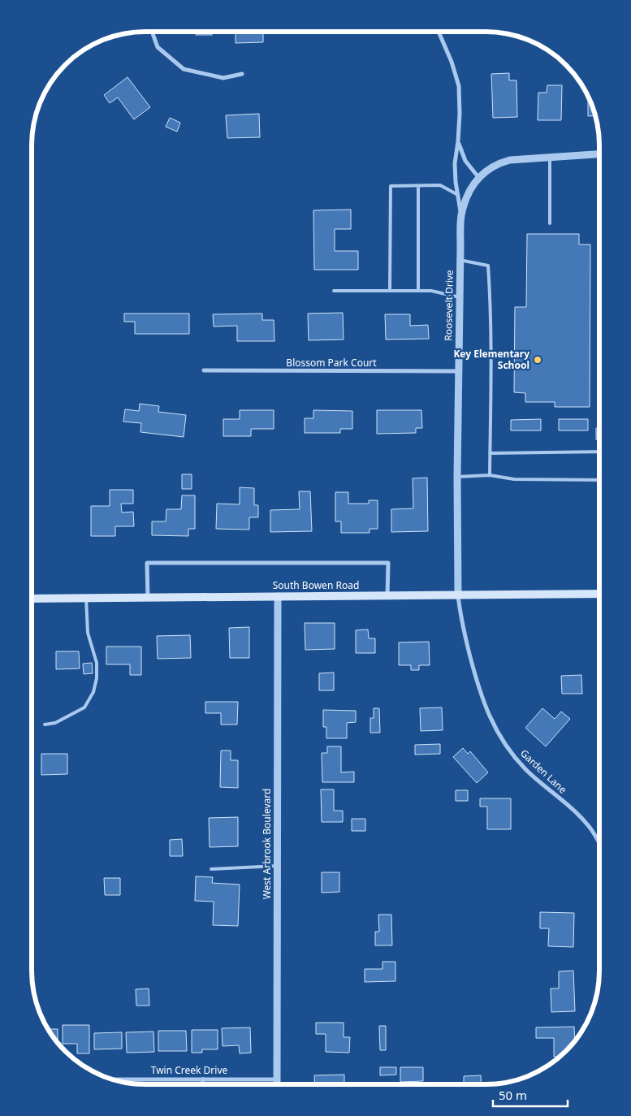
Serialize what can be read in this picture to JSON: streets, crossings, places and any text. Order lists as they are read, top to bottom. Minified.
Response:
{"streets":{"main road":["South Bowen Road"],"street":["Roosevelt Drive","Blossom Park Court","Garden Lane","West Arbrook Boulevard","Twin Creek Drive"]},"crossings":[["Roosevelt Drive","Blossom Park Court"],["Roosevelt Drive","South Bowen Road"],["Roosevelt Drive","Garden Lane"],["South Bowen Road","Garden Lane"],["South Bowen Road","West Arbrook Boulevard"],["West Arbrook Boulevard","Twin Creek Drive"]],"places":["Key Elementary School"],"scale_bar":"50 m"}
